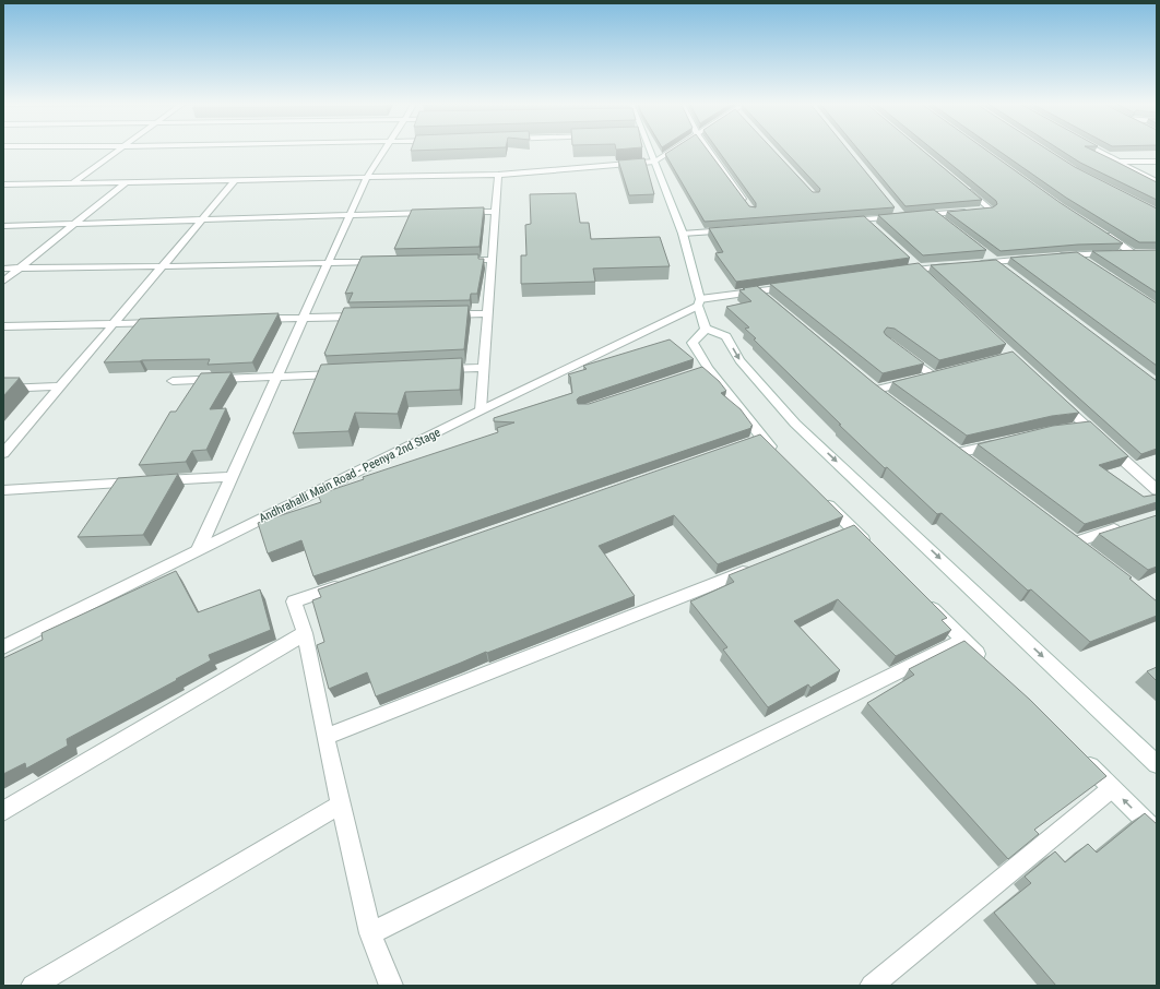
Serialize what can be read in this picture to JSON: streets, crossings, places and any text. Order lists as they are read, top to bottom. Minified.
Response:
{"streets":{"street":["Andhrahalli Main Road - Peenya 2nd Stage"]}}
